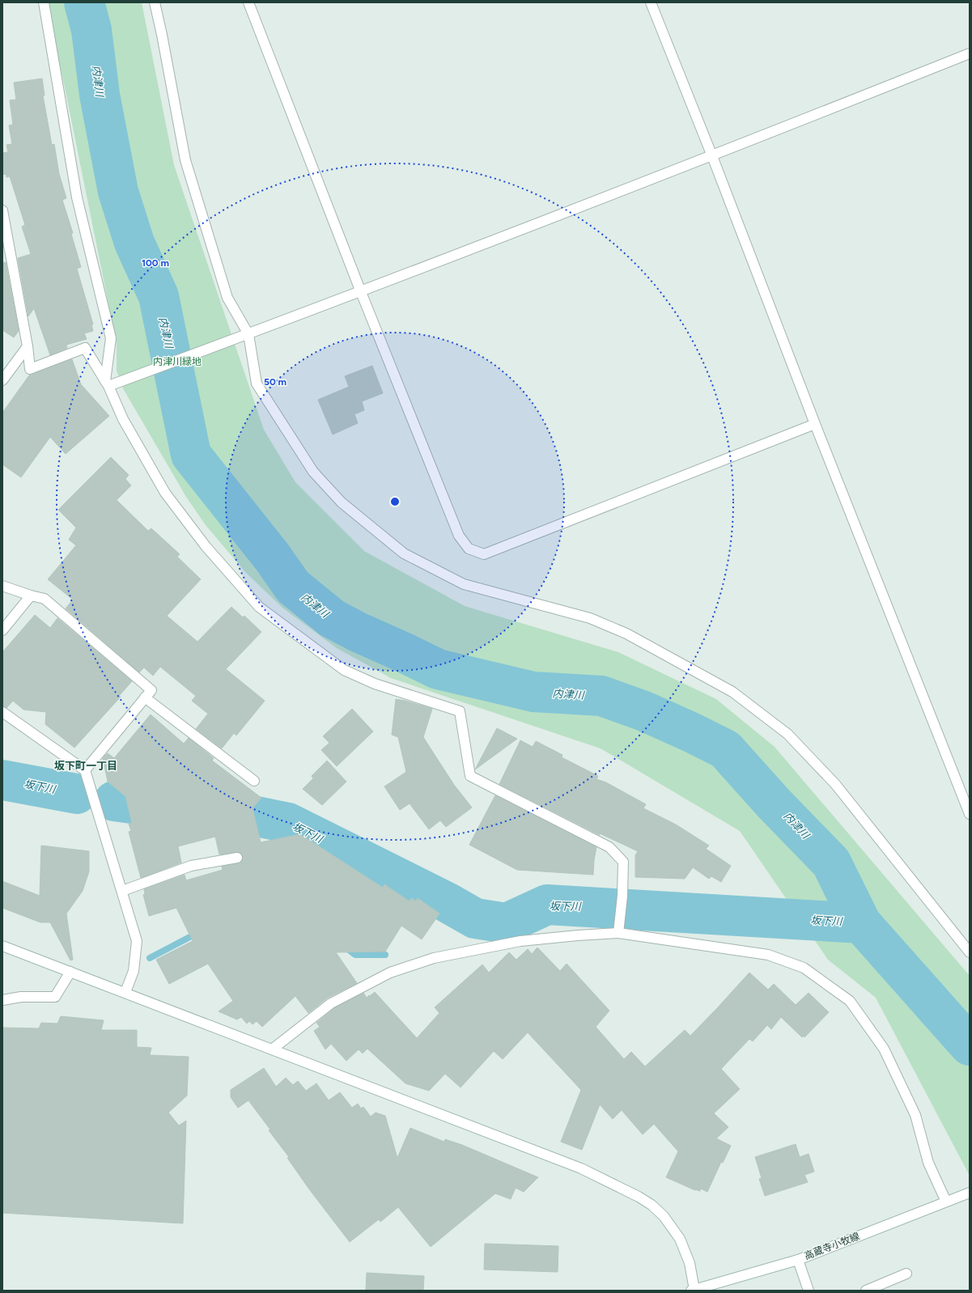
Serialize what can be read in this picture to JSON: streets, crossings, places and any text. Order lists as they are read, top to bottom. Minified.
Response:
{"streets":{"street":["高蔵寺小牧線"]},"districts":["坂下町一丁目"],"water":["内津川","坂下川"],"parks":["内津川緑地"],"rings":["100 m","50 m"]}
